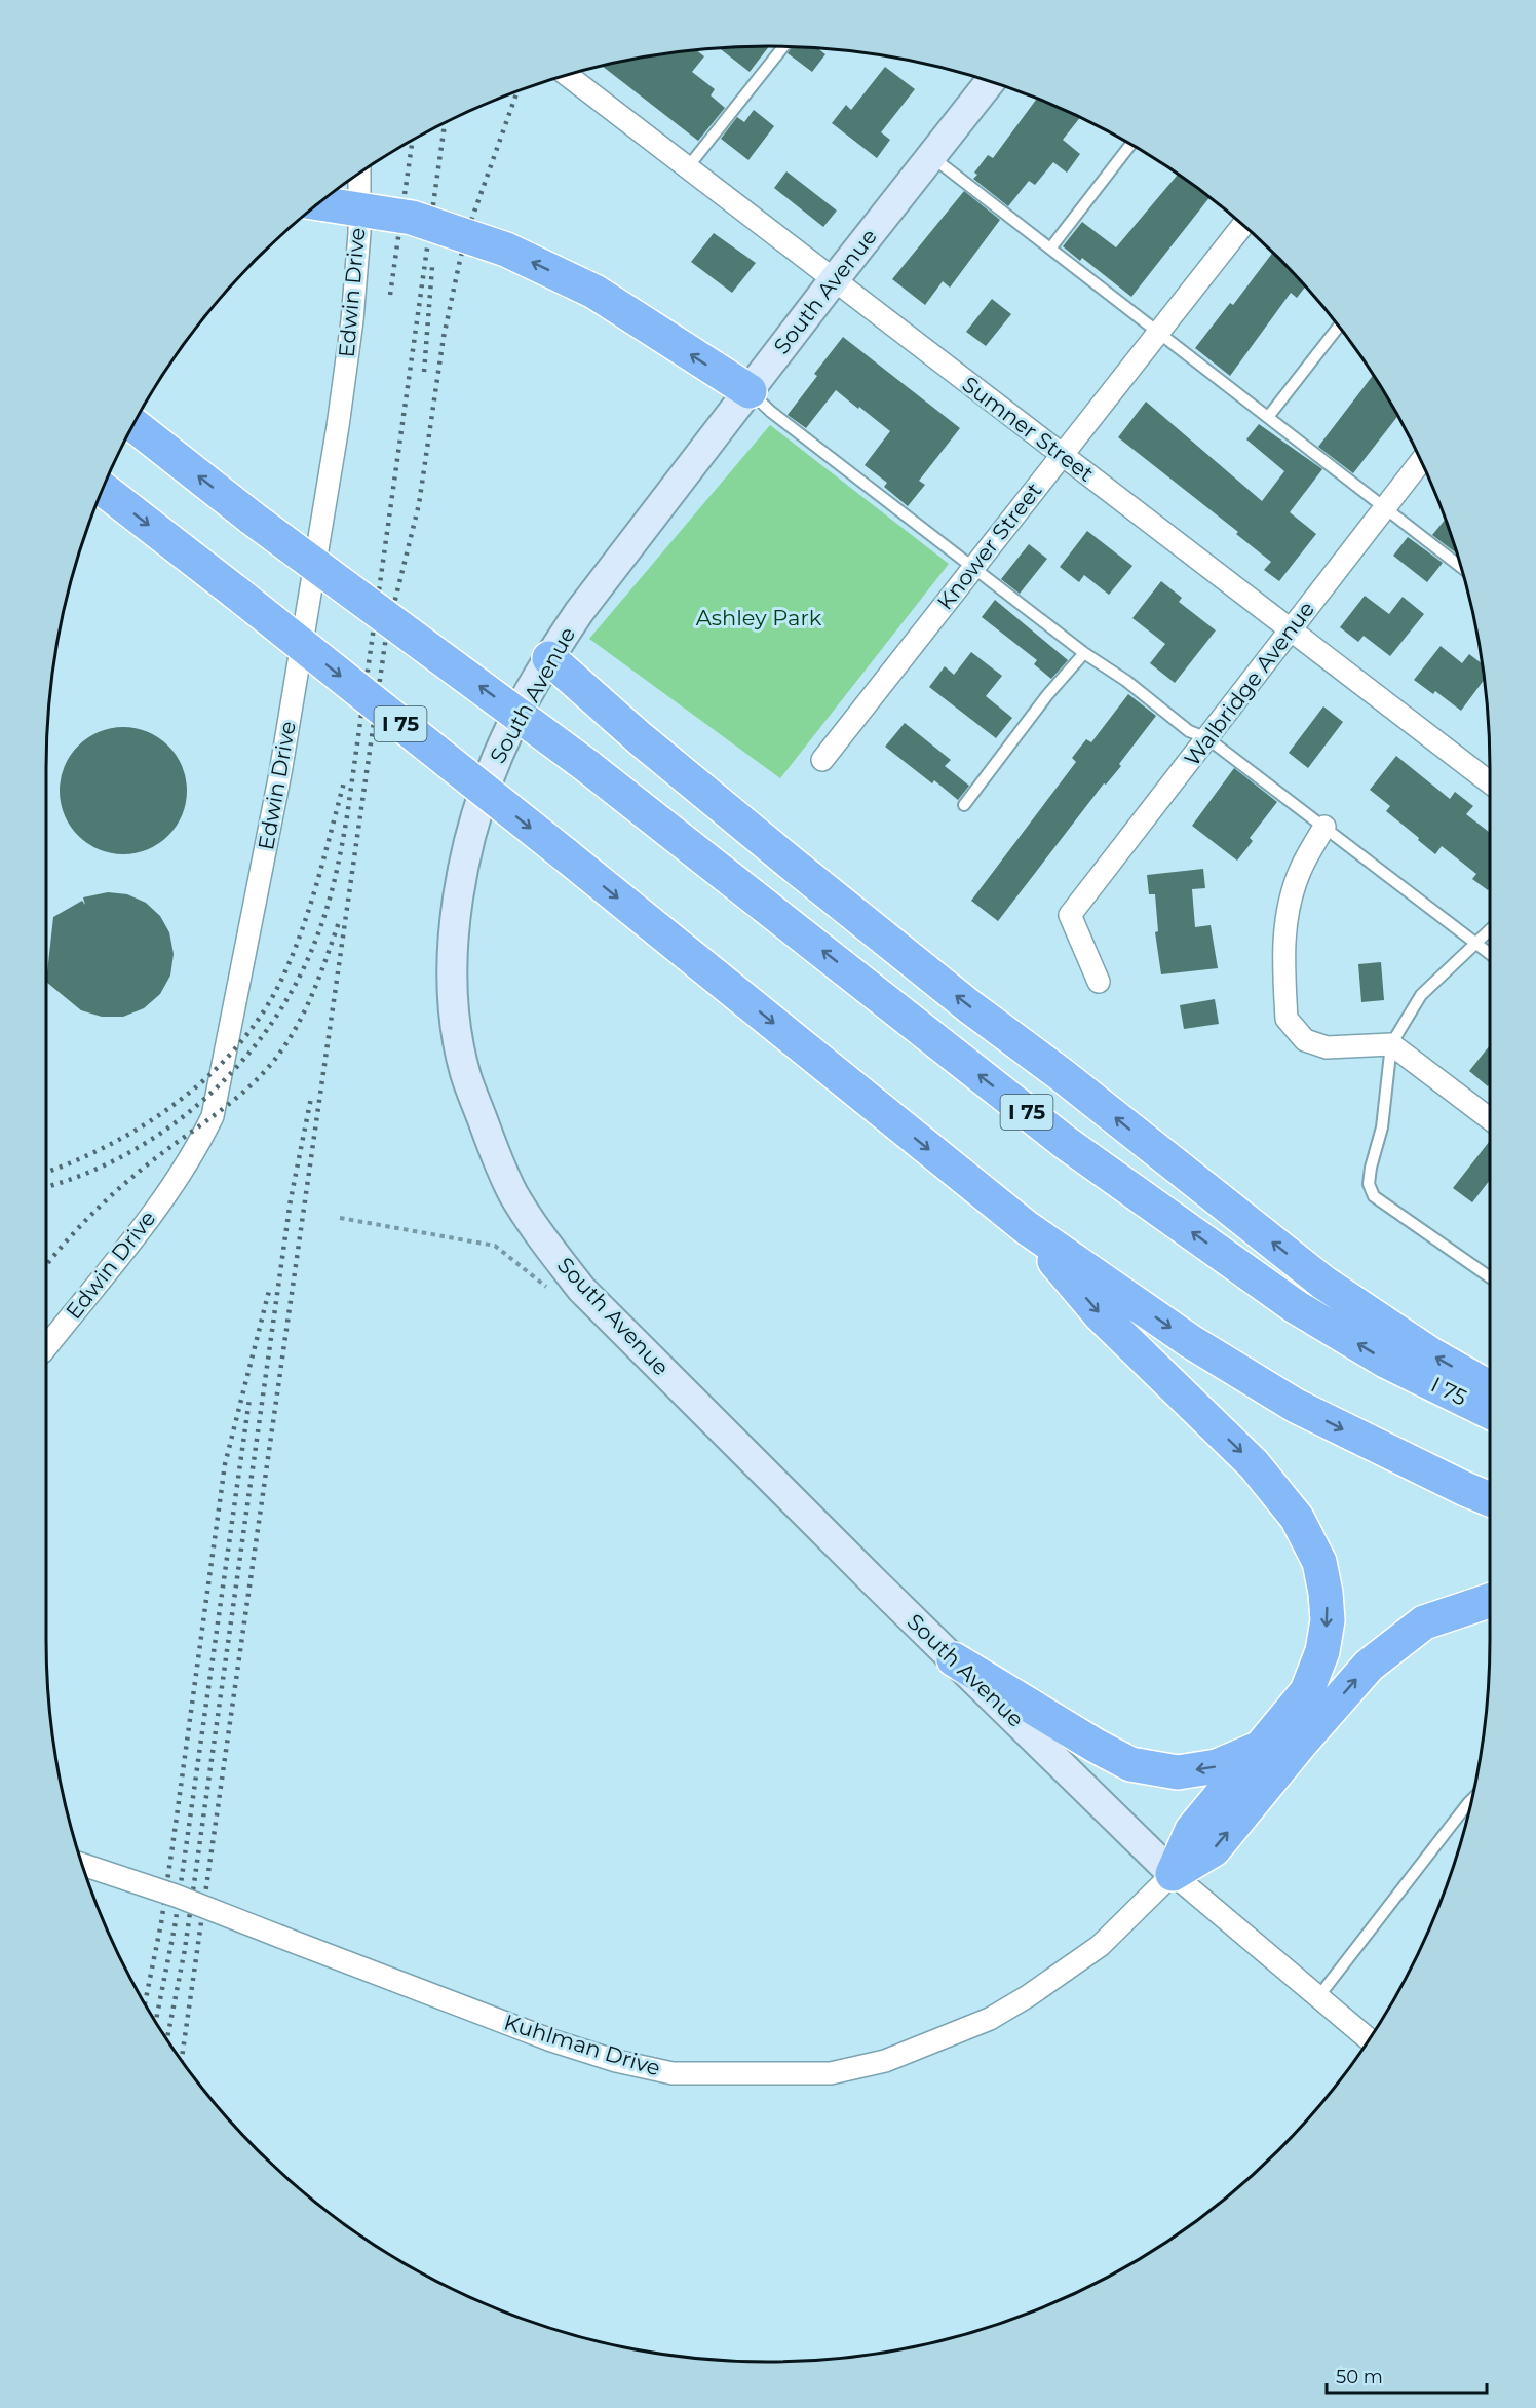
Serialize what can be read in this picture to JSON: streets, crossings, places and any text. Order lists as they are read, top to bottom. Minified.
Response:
{"streets":{"highway":["I 75"],"street":["South Avenue","Edwin Drive","Sumner Street","Knower Street","Walbridge Avenue","Kuhlman Drive"]},"crossings":[["South Avenue","Sumner Street"],["South Avenue","Kuhlman Drive"],["Sumner Street","Knower Street"],["Sumner Street","Walbridge Avenue"]],"parks":["Ashley Park"],"scale_bar":"50 m"}
